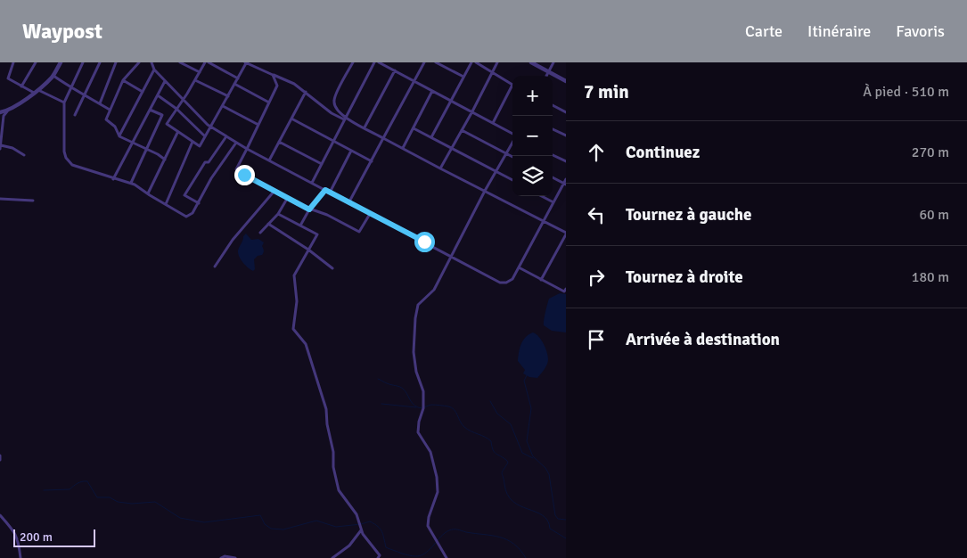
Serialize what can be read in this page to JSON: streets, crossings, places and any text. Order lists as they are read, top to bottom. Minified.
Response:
{"scale_bar":"200 m","page":{"header":"Waypost","nav":["Carte","Itinéraire","Favoris"],"heading":["7 min","À pied · 510 m"],"map_buttons":["+","−"],"list":[["Continuez","270 m"],["Tournez à gauche","60 m"],["Tournez à droite","180 m"],"Arrivée à destination"],"scale":"200 m"}}
